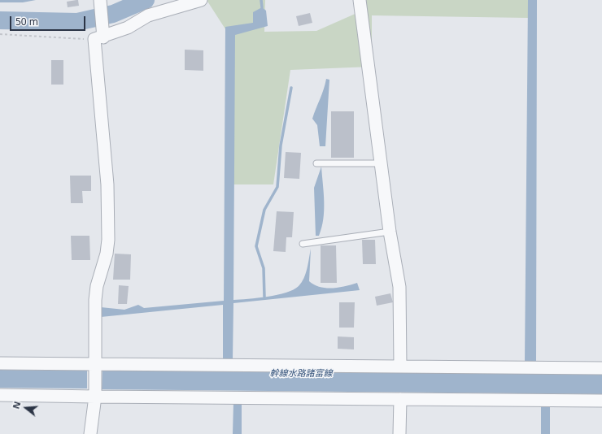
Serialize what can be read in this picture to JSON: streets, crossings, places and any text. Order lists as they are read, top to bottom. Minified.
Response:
{"water":["幹線水路諸富線"],"scale_bar":"50 m","north":"left"}
